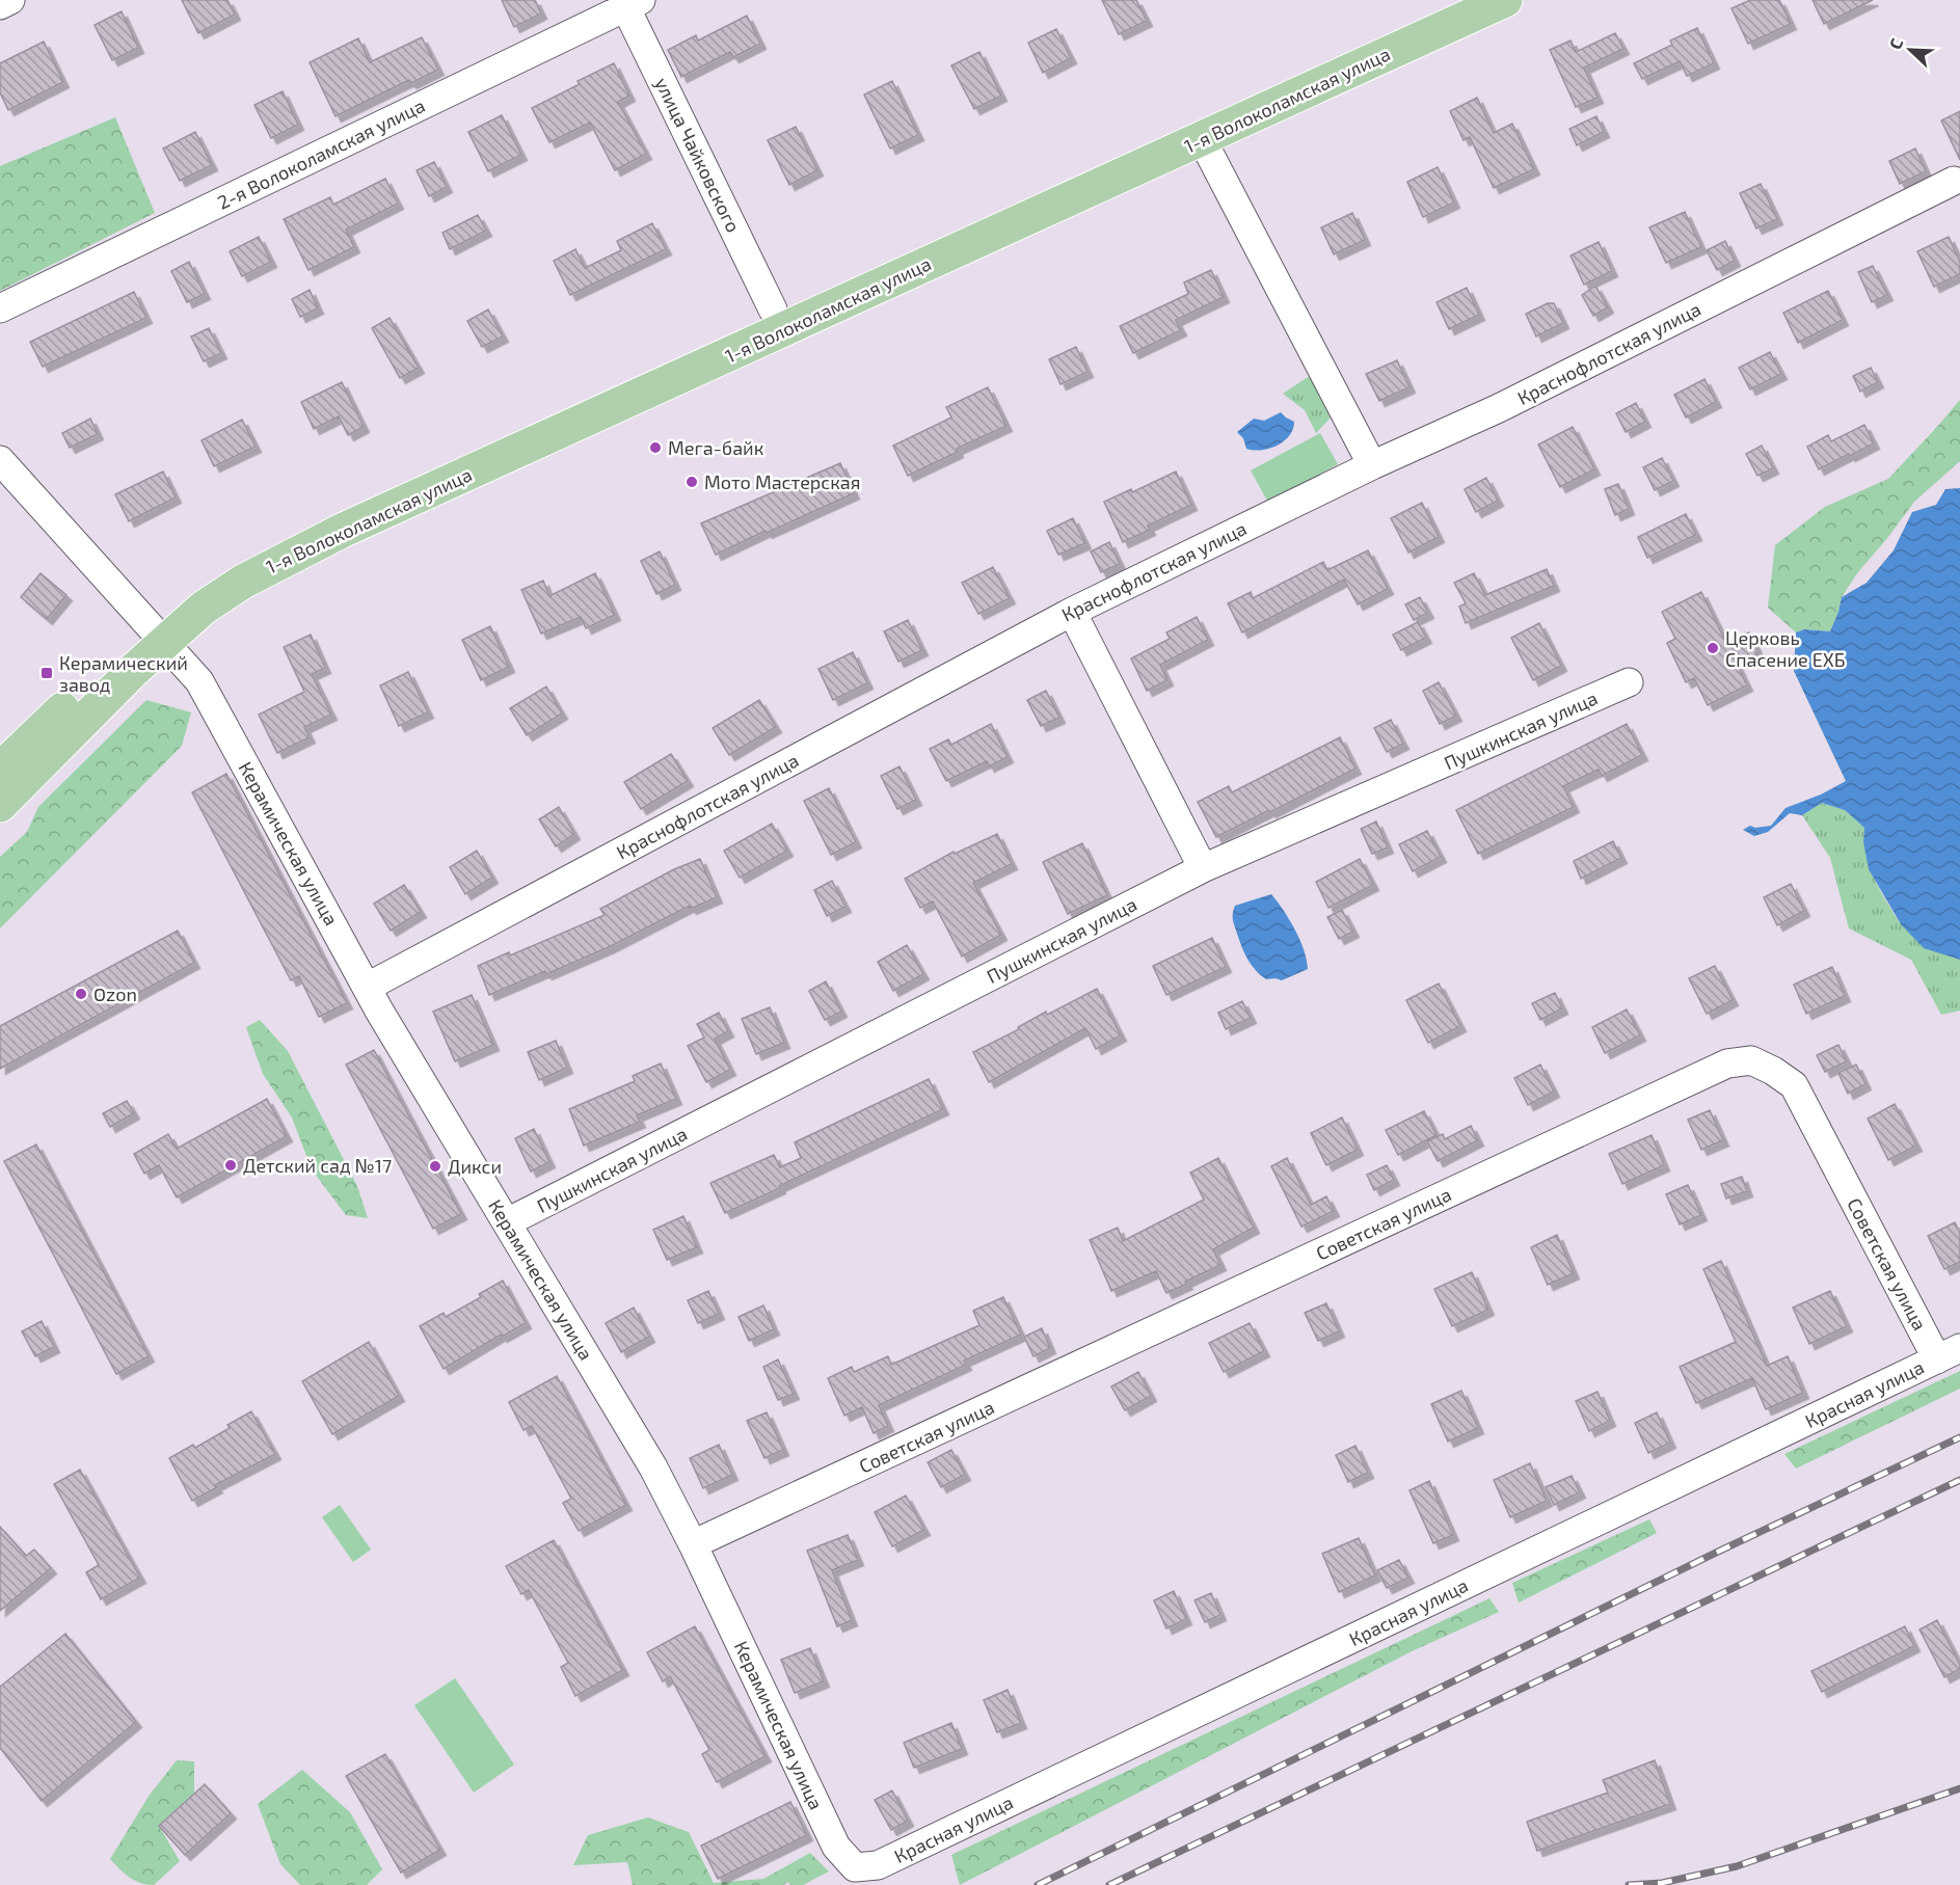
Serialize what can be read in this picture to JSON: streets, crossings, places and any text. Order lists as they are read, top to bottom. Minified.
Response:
{"streets":{"main road":["1-я Волоколамская улица"],"street":["2-я Волоколамская улица","улица Чайковского","Краснофлотская улица","Пушкинская улица","Керамическая улица","Советская улица","Красная улица"]},"crossings":[["1-я Волоколамская улица","улица Чайковского"],["1-я Волоколамская улица","Керамическая улица"],["2-я Волоколамская улица","улица Чайковского"],["Краснофлотская улица","Керамическая улица"],["Пушкинская улица","Керамическая улица"],["Керамическая улица","Советская улица"],["Керамическая улица","Красная улица"],["Советская улица","Красная улица"]],"places":{"other":["Мега-байк","Мото Мастерская","Церковь Спасение ЕХБ","Ozon","Детский сад №17","Дикси"],"transit":["Керамический завод"]},"north":"top left"}
